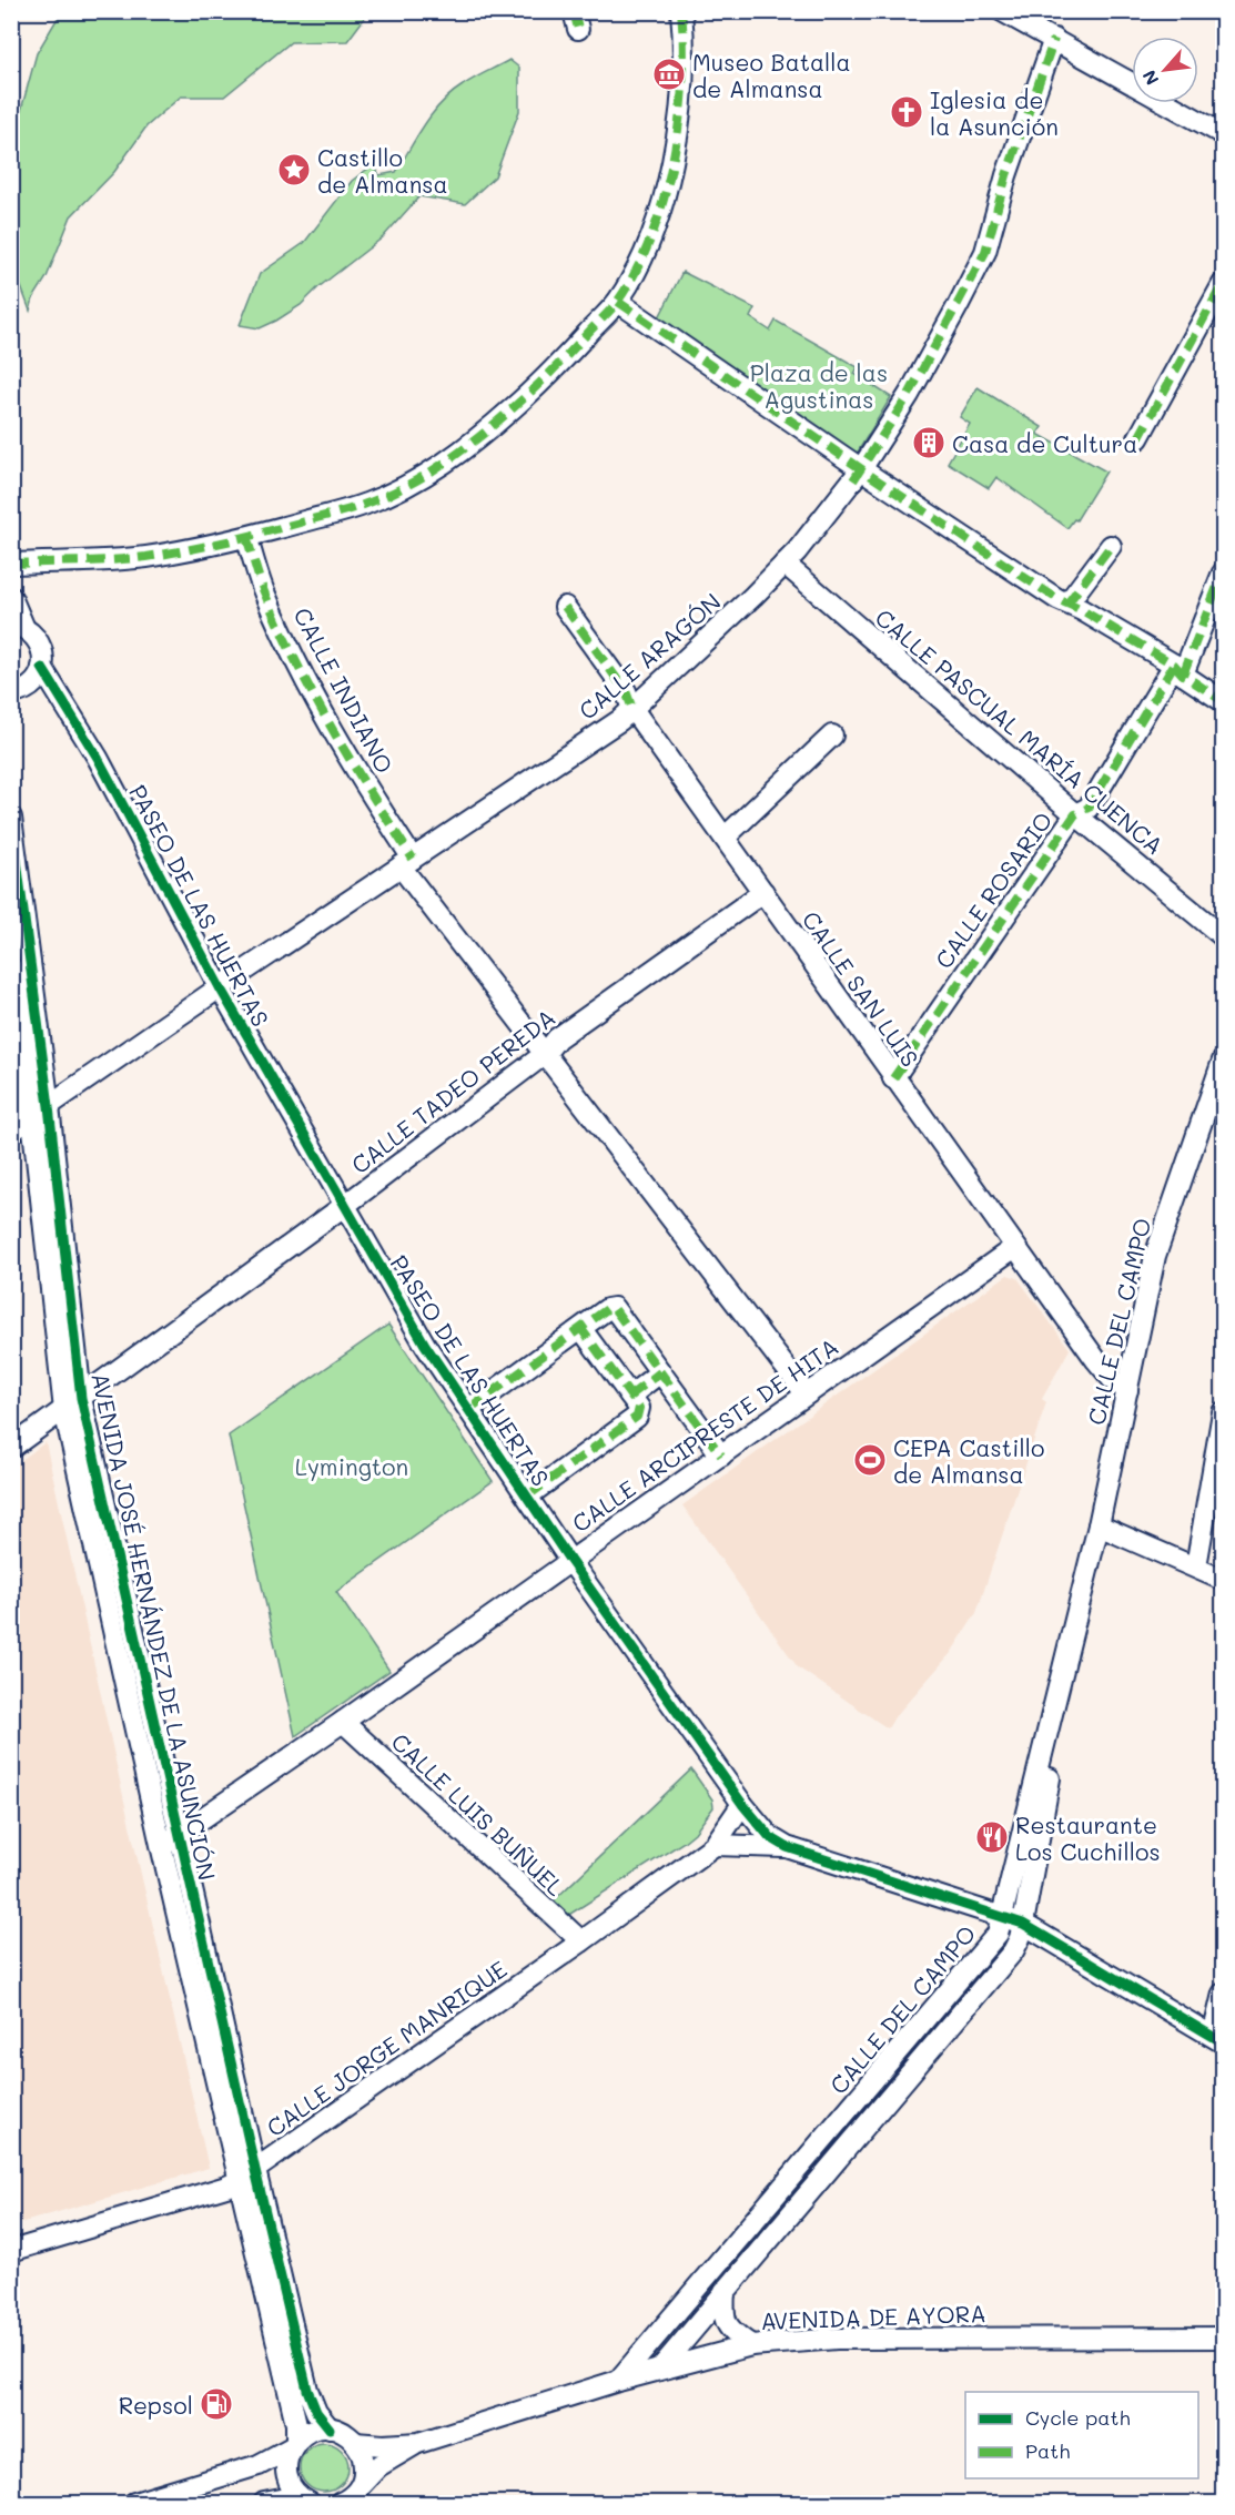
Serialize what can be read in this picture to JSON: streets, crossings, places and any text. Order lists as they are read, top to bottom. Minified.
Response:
{"streets":{"street":["CALLE ARAGÓN","CALLE INDIANO","CALLE PASCUAL MARÍA CUENCA","CALLE ROSARIO","PASEO DE LAS HUERTAS","CALLE SAN LUIS","CALLE TADEO PEREDA","CALLE DEL CAMPO","CALLE ARCIPRESTE DE HITA","AVENIDA JOSÉ HERNÁNDEZ DE LA ASUNCIÓN","CALLE LUIS BUÑUEL","CALLE JORGE MANRIQUE","AVENIDA DE AYORA"]},"crossings":[["CALLE ARAGÓN","CALLE INDIANO"],["CALLE ARAGÓN","CALLE PASCUAL MARÍA CUENCA"],["CALLE ARAGÓN","PASEO DE LAS HUERTAS"],["CALLE ARAGÓN","CALLE SAN LUIS"],["CALLE ARAGÓN","AVENIDA JOSÉ HERNÁNDEZ DE LA ASUNCIÓN"],["CALLE INDIANO","CALLE TADEO PEREDA"],["CALLE INDIANO","CALLE ARCIPRESTE DE HITA"],["CALLE PASCUAL MARÍA CUENCA","CALLE ROSARIO"],["CALLE ROSARIO","CALLE SAN LUIS"],["PASEO DE LAS HUERTAS","CALLE TADEO PEREDA"],["PASEO DE LAS HUERTAS","CALLE DEL CAMPO"],["PASEO DE LAS HUERTAS","CALLE ARCIPRESTE DE HITA"],["PASEO DE LAS HUERTAS","CALLE JORGE MANRIQUE"],["CALLE SAN LUIS","CALLE TADEO PEREDA"],["CALLE SAN LUIS","CALLE DEL CAMPO"],["CALLE SAN LUIS","CALLE ARCIPRESTE DE HITA"],["CALLE TADEO PEREDA","AVENIDA JOSÉ HERNÁNDEZ DE LA ASUNCIÓN"],["CALLE DEL CAMPO","AVENIDA DE AYORA"],["CALLE ARCIPRESTE DE HITA","AVENIDA JOSÉ HERNÁNDEZ DE LA ASUNCIÓN"],["CALLE ARCIPRESTE DE HITA","CALLE LUIS BUÑUEL"],["AVENIDA JOSÉ HERNÁNDEZ DE LA ASUNCIÓN","CALLE JORGE MANRIQUE"],["CALLE LUIS BUÑUEL","CALLE JORGE MANRIQUE"]],"parks":["Plaza de las Agustinas","Lymington"],"places":{"museum":["Museo Batalla de Almansa"],"church":["Iglesia de la Asunción"],"place":["Castillo de Almansa"],"building":["Casa de Cultura"],"sports":["CEPA Castillo de Almansa"],"restaurant":["Restaurante Los Cuchillos"],"fuel station":["Repsol"]},"legend":["Cycle path","Path"],"north":"bottom left"}
